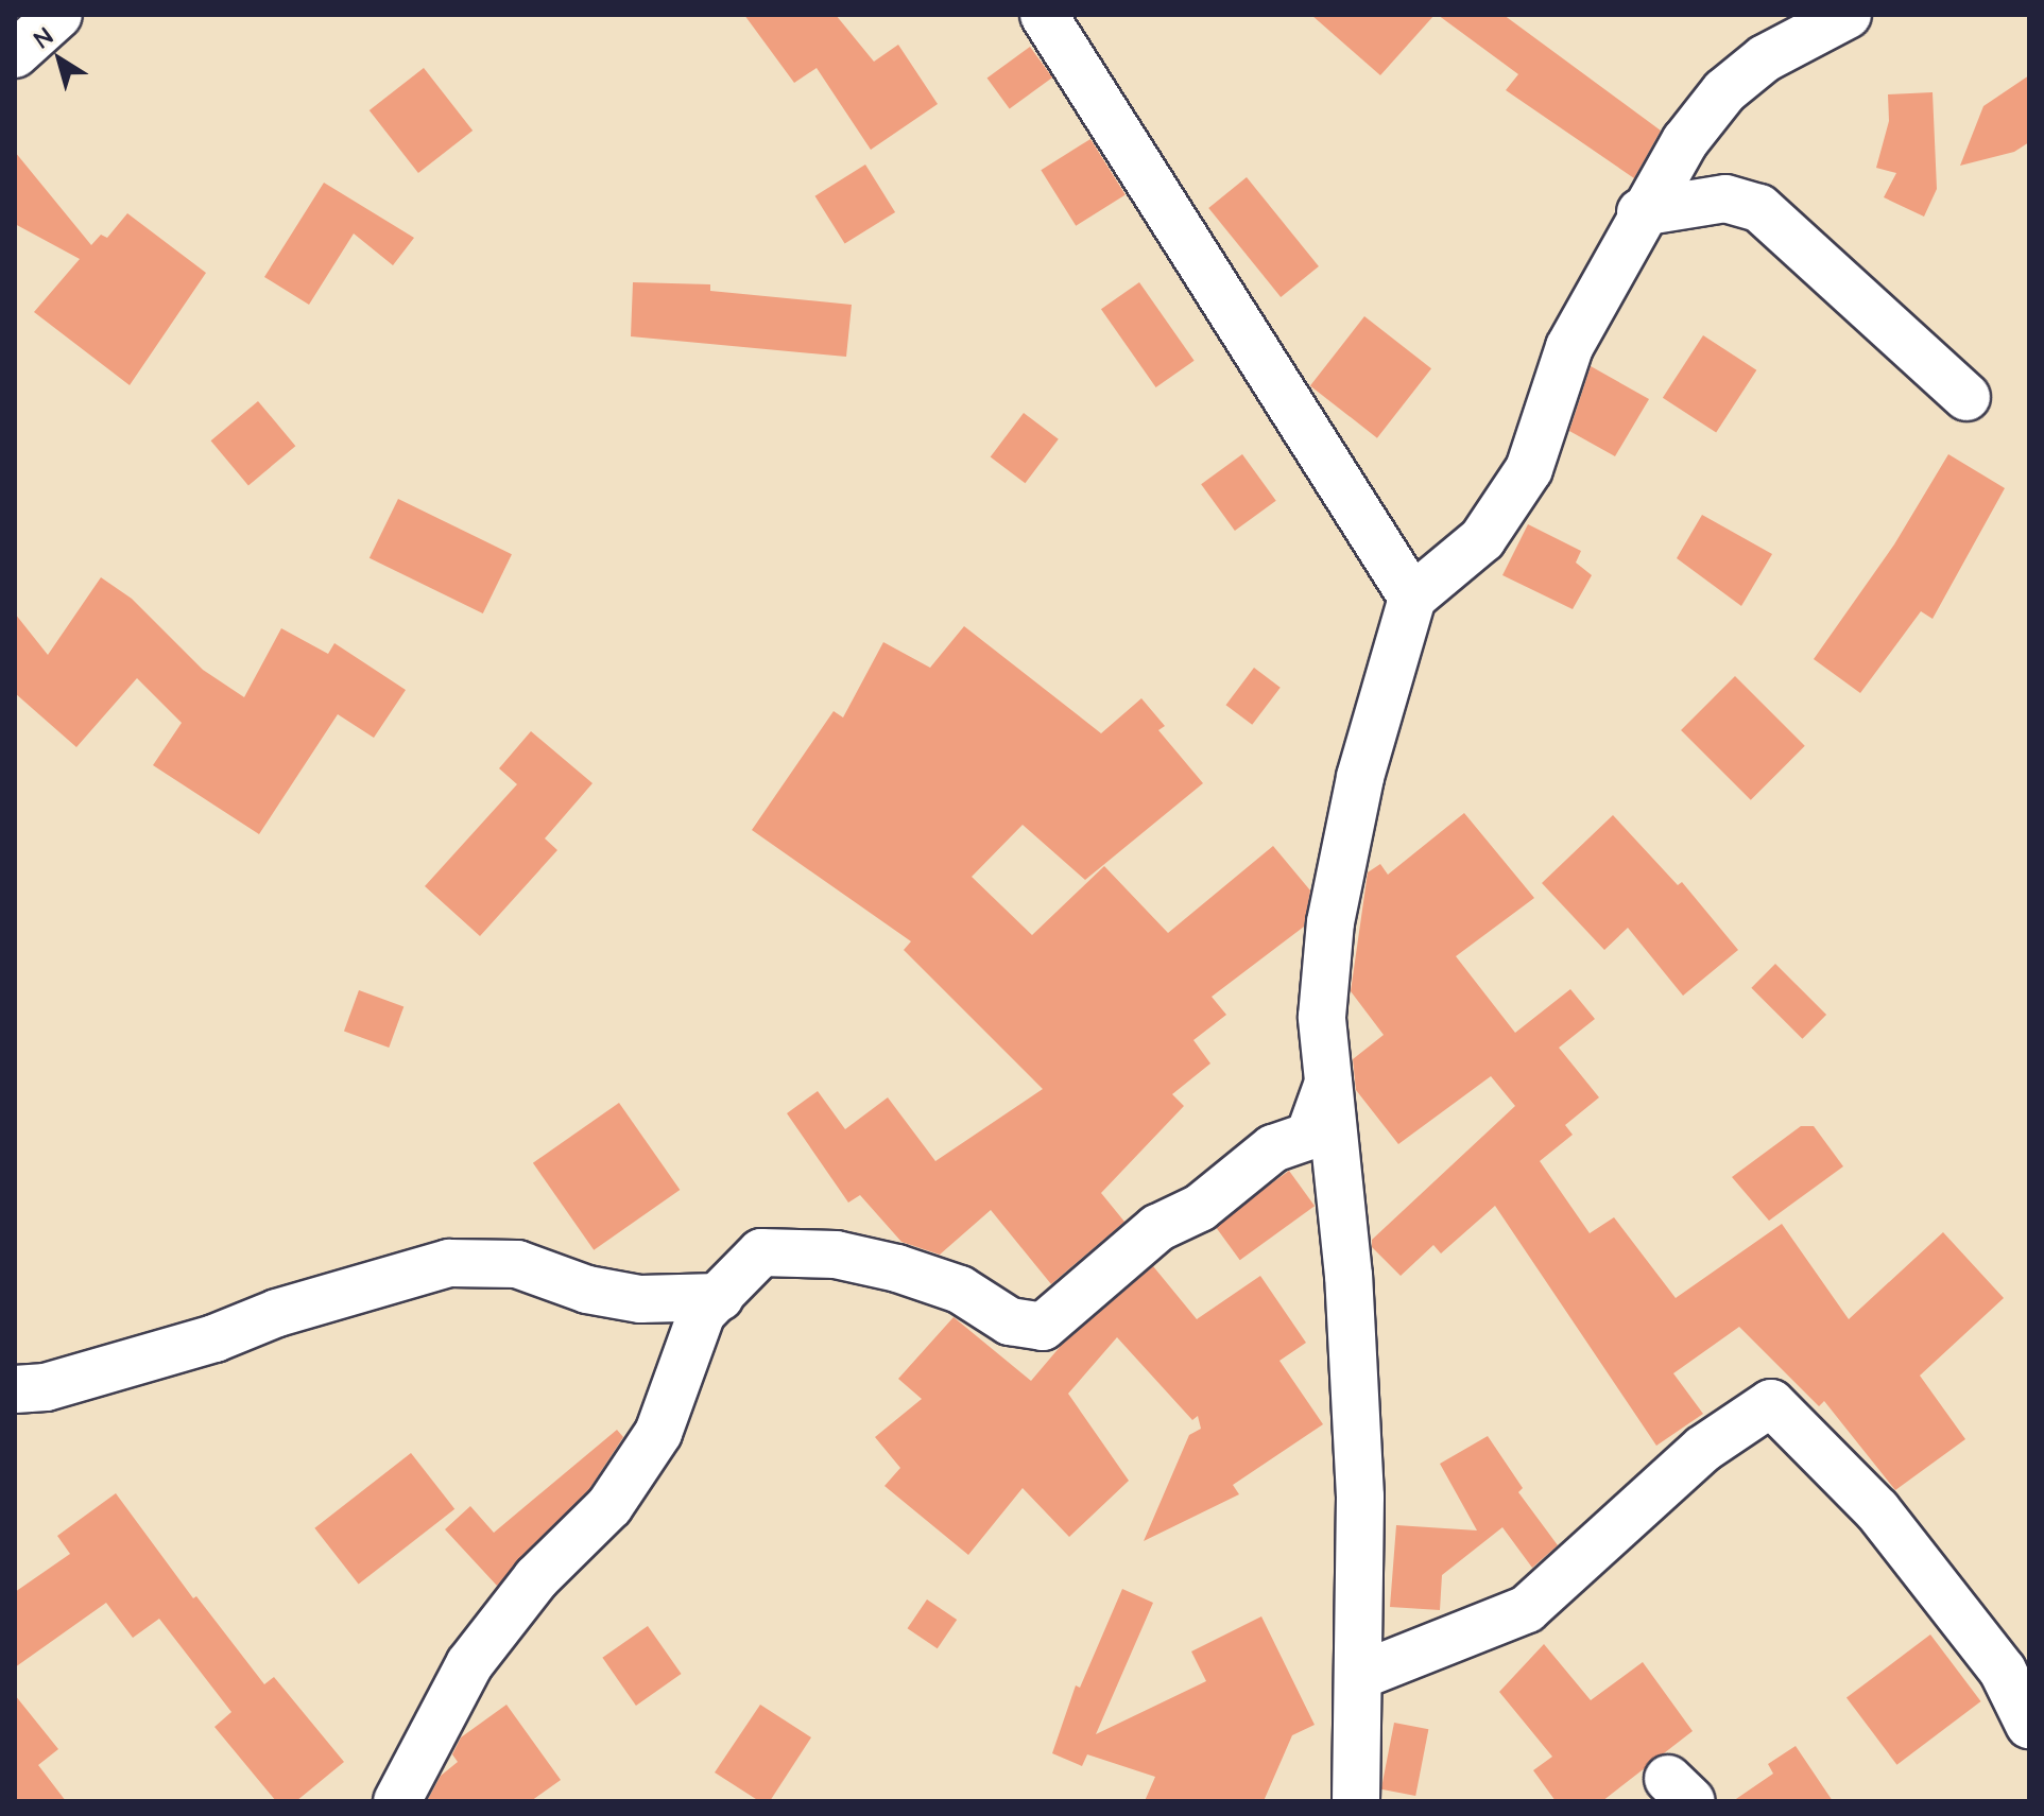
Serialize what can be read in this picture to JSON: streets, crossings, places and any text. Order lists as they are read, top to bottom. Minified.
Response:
{"north":"top left"}
